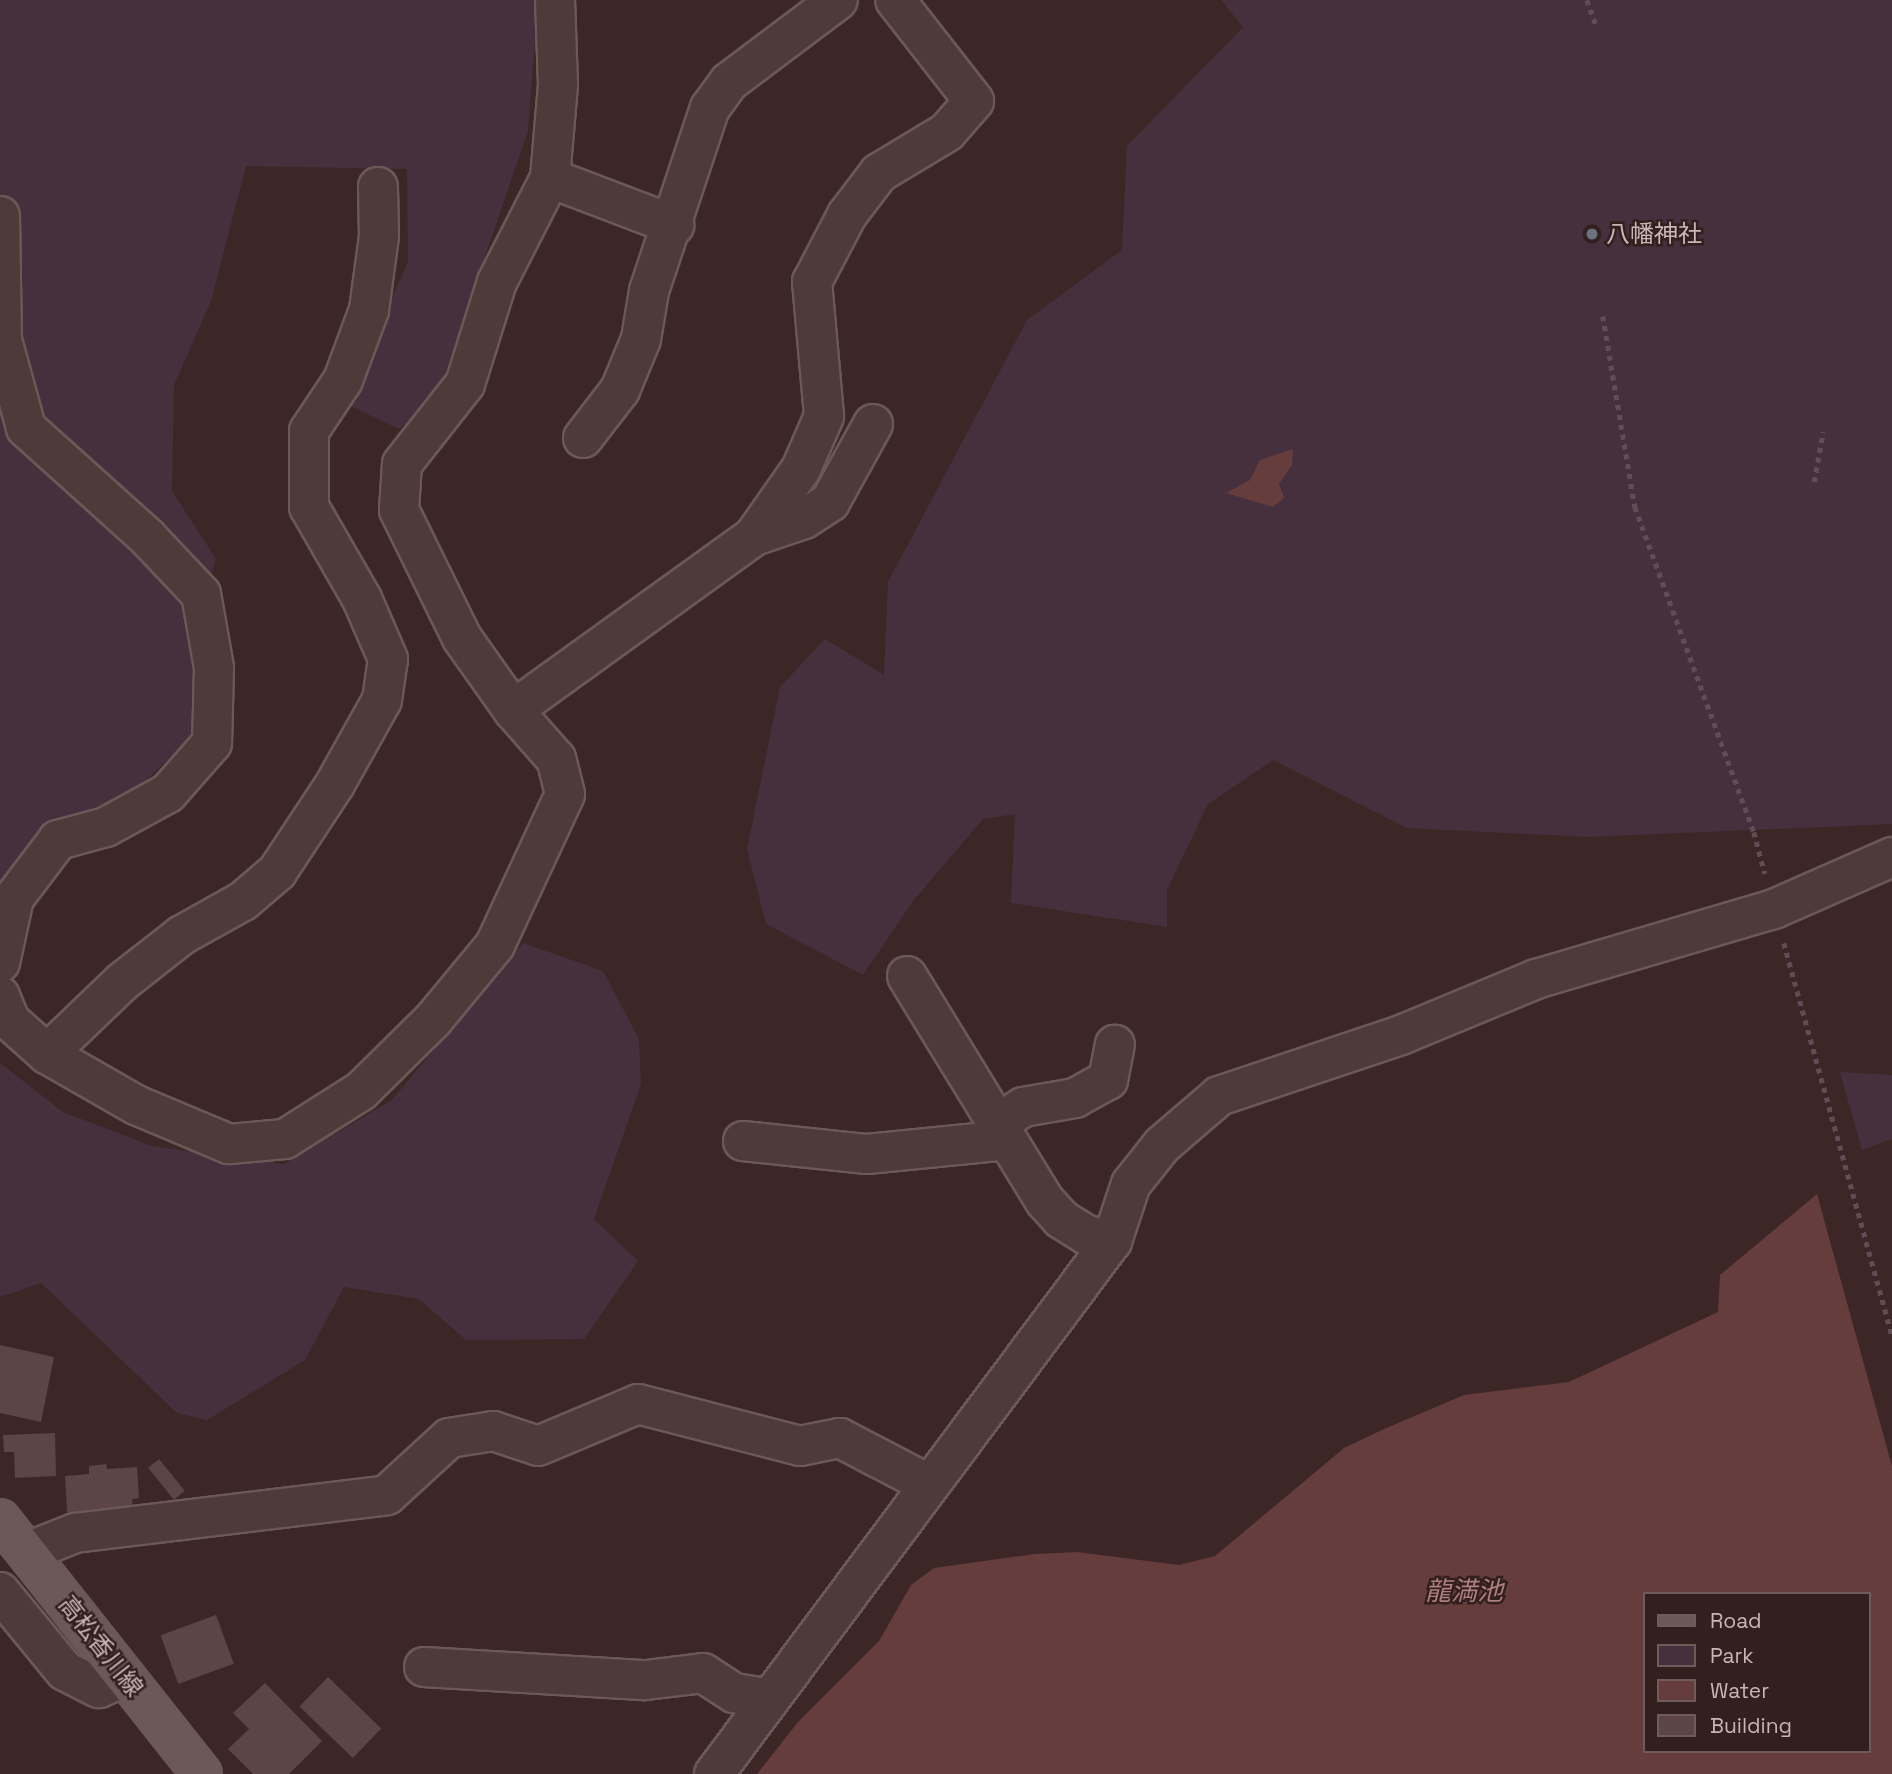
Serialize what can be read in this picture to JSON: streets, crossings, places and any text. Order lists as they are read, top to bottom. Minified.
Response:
{"streets":{"main road":["高松香川線"]},"water":["龍満池"],"places":["八幡神社"],"legend":["Road","Park","Water","Building"]}
